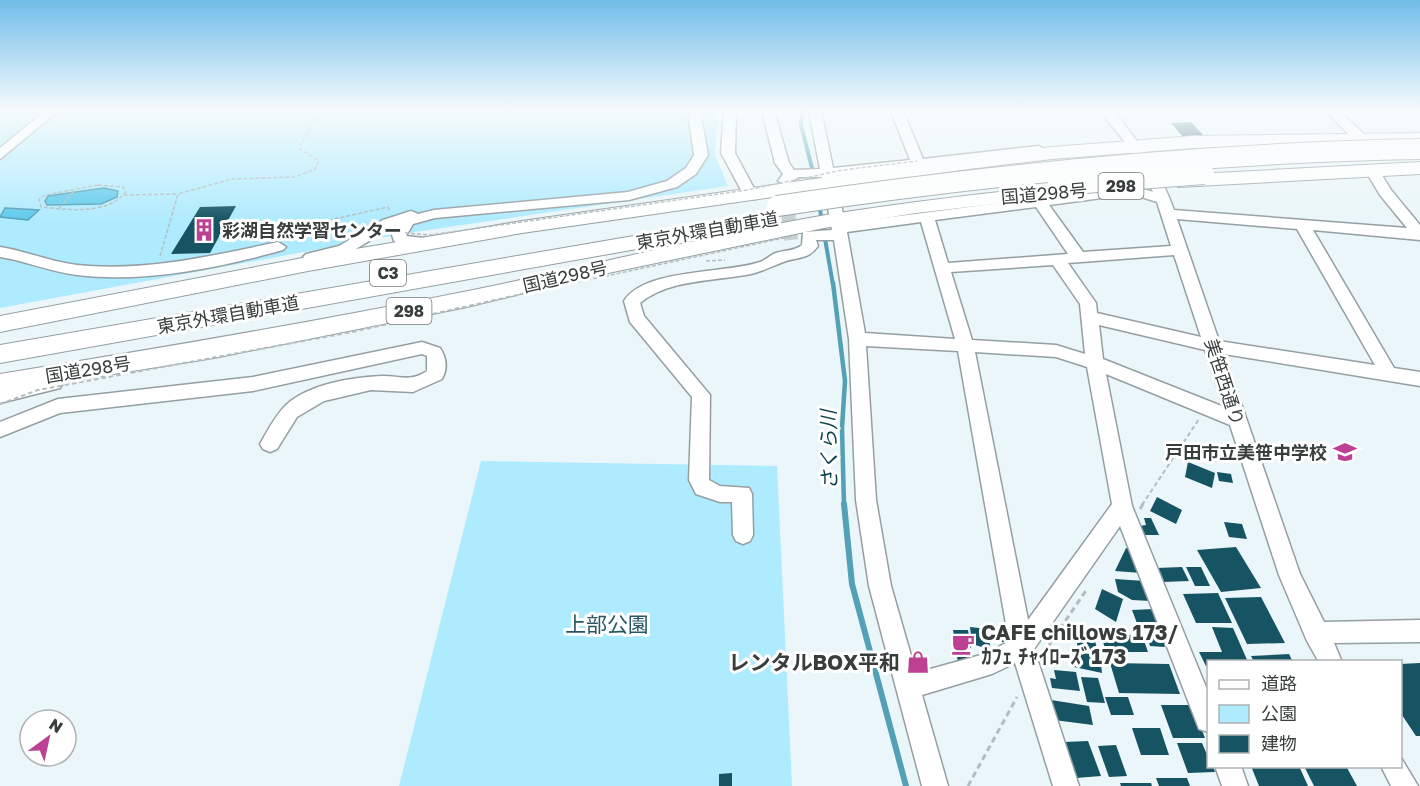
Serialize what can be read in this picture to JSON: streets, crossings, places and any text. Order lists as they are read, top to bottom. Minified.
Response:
{"streets":{"highway":["298","国道298号","東京外環自動車道","C3"],"street":["美笹西通り"]},"crossings":[["国道298号","美笹西通り"]],"water":["さくら川"],"parks":["上部公園"],"places":{"building":["彩湖自然学習センター"],"school or university":["戸田市立美笹中学校"],"cafe":["CAFE chillows 173/ ｶﾌｪ ﾁｬｲﾛｰｽﾞ173"],"shop":["レンタルBOX平和"]},"legend":["道路","公園","建物"],"north":"top right"}
